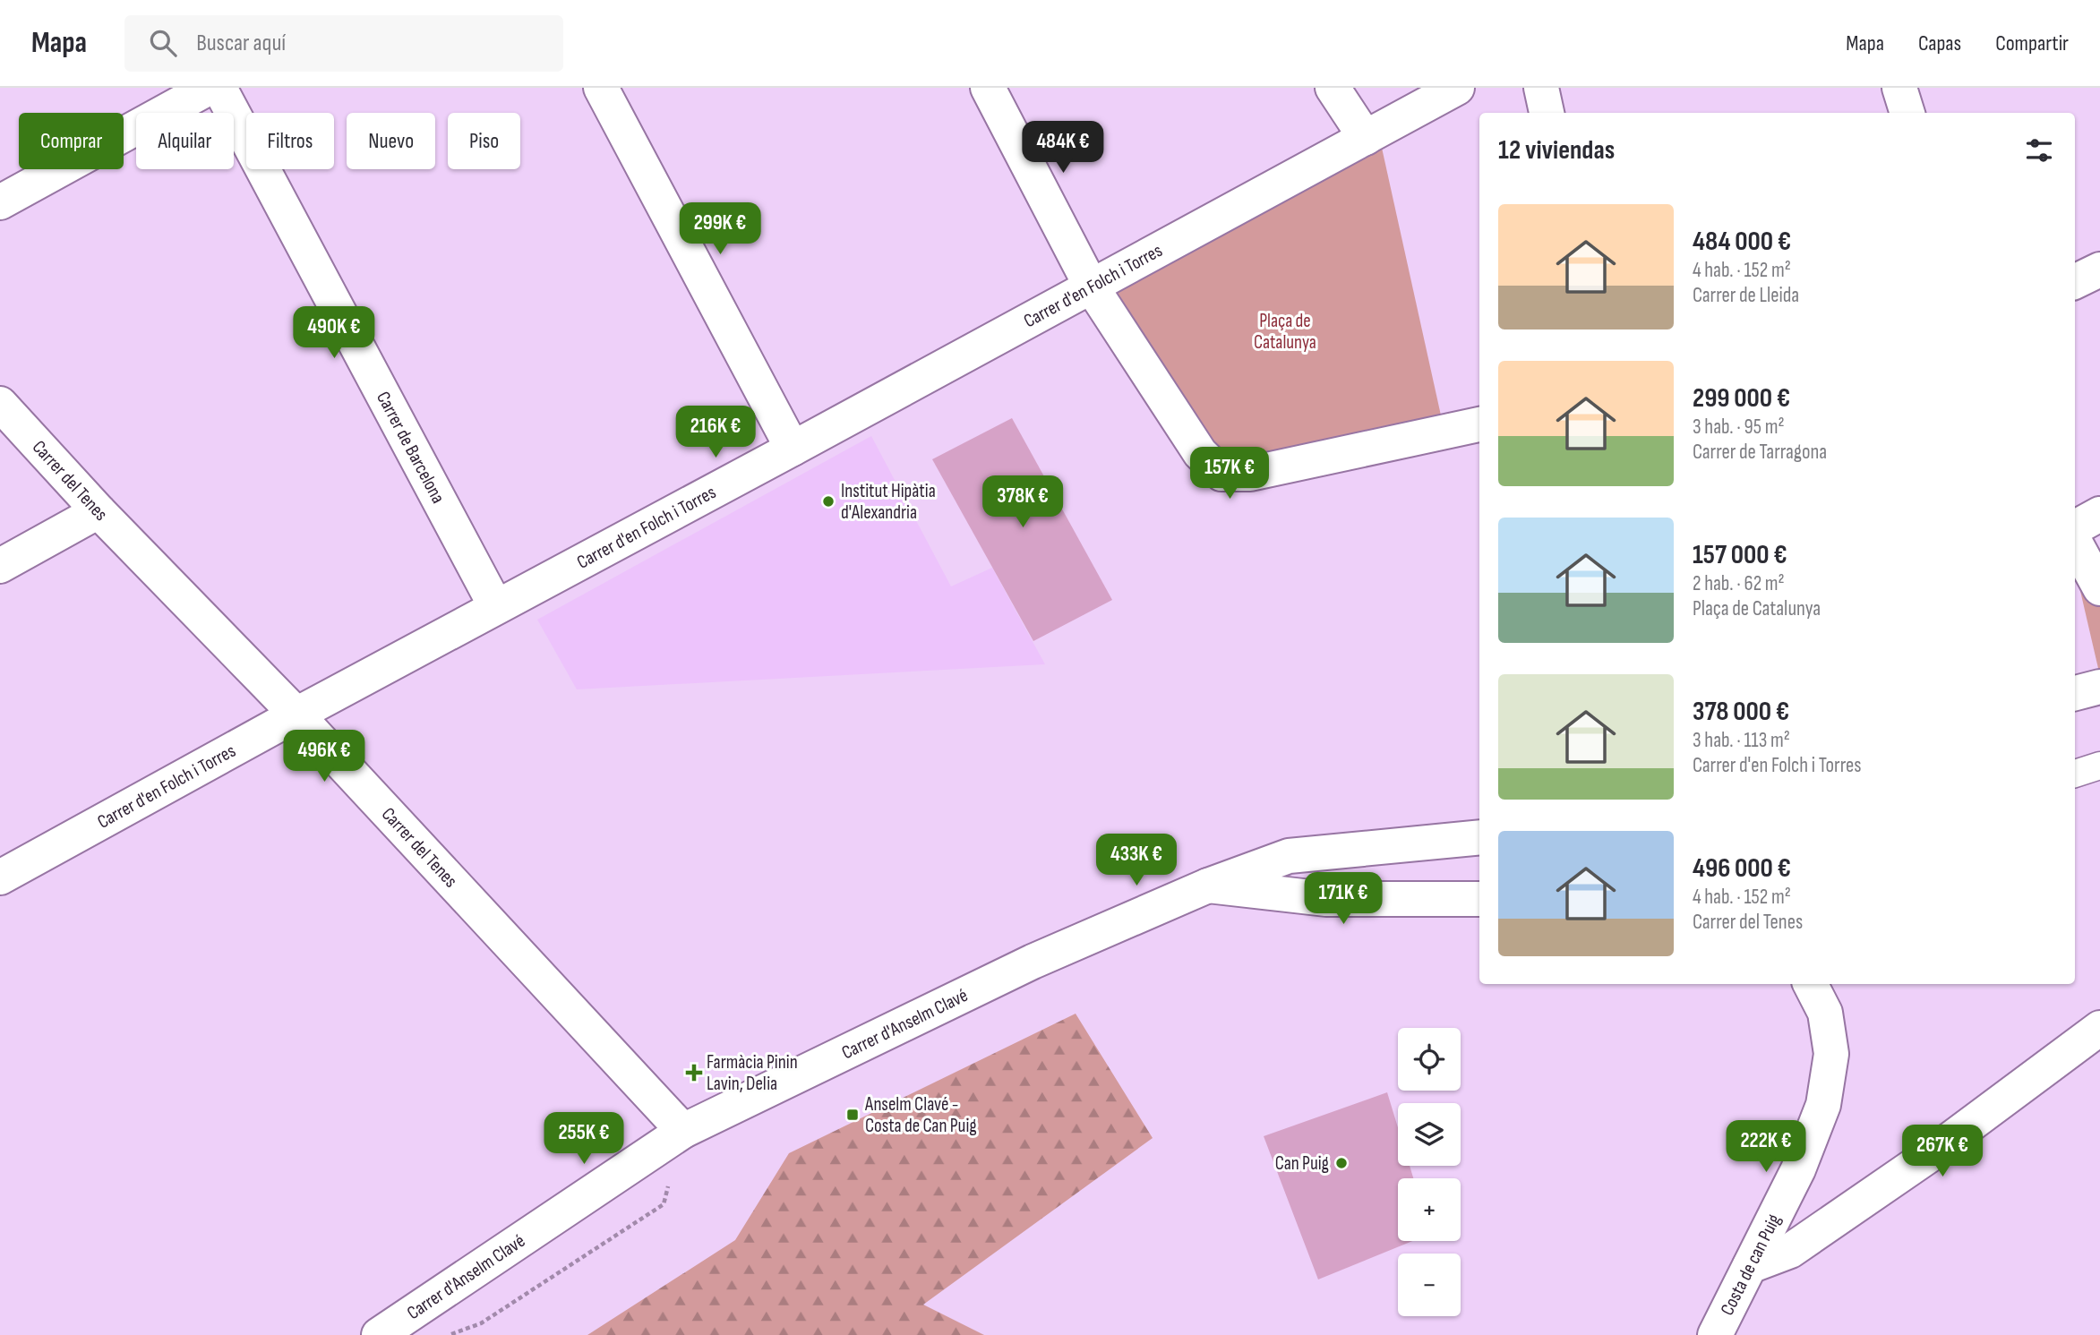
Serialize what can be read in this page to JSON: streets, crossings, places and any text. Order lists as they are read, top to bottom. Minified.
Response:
{"streets":{"street":["Carrer d'en Folch i Torres","Carrer de Barcelona","Carrer del Tenes","Carrer d'Anselm Clavé","Costa de can Puig"]},"crossings":[["Carrer d'en Folch i Torres","Carrer de Barcelona"],["Carrer d'en Folch i Torres","Carrer del Tenes"],["Carrer del Tenes","Carrer d'Anselm Clavé"]],"parks":["Plaça de Catalunya"],"places":{"other":["Institut Hipàtia d'Alexandria","Can Puig"],"health":["Farmàcia Pinin Lavin, Delia"],"transit":["Anselm Clavé - Costa de Can Puig"]},"page":{"header":"Mapa","search":"Buscar aquí","nav":["Mapa","Capas","Compartir"],"chip":["Comprar","Alquilar","Filtros","Nuevo","Piso"],"heading":"12 viviendas","price":["484K €","299K €","490K €","216K €","157K €","378K €","496K €","433K €","171K €","255K €","222K €","267K €"],"list":[{"name":"484 000 €","note":"4 hab. · 152 m² · Carrer de Lleida"},{"name":"299 000 €","note":"3 hab. · 95 m² · Carrer de Tarragona"},{"name":"157 000 €","note":"2 hab. · 62 m² · Plaça de Catalunya"},{"name":"378 000 €","note":"3 hab. · 113 m² · Carrer d'en Folch i Torres"},{"name":"496 000 €","note":"4 hab. · 152 m² · Carrer del Tenes"}],"map_buttons":["+","−"]}}
